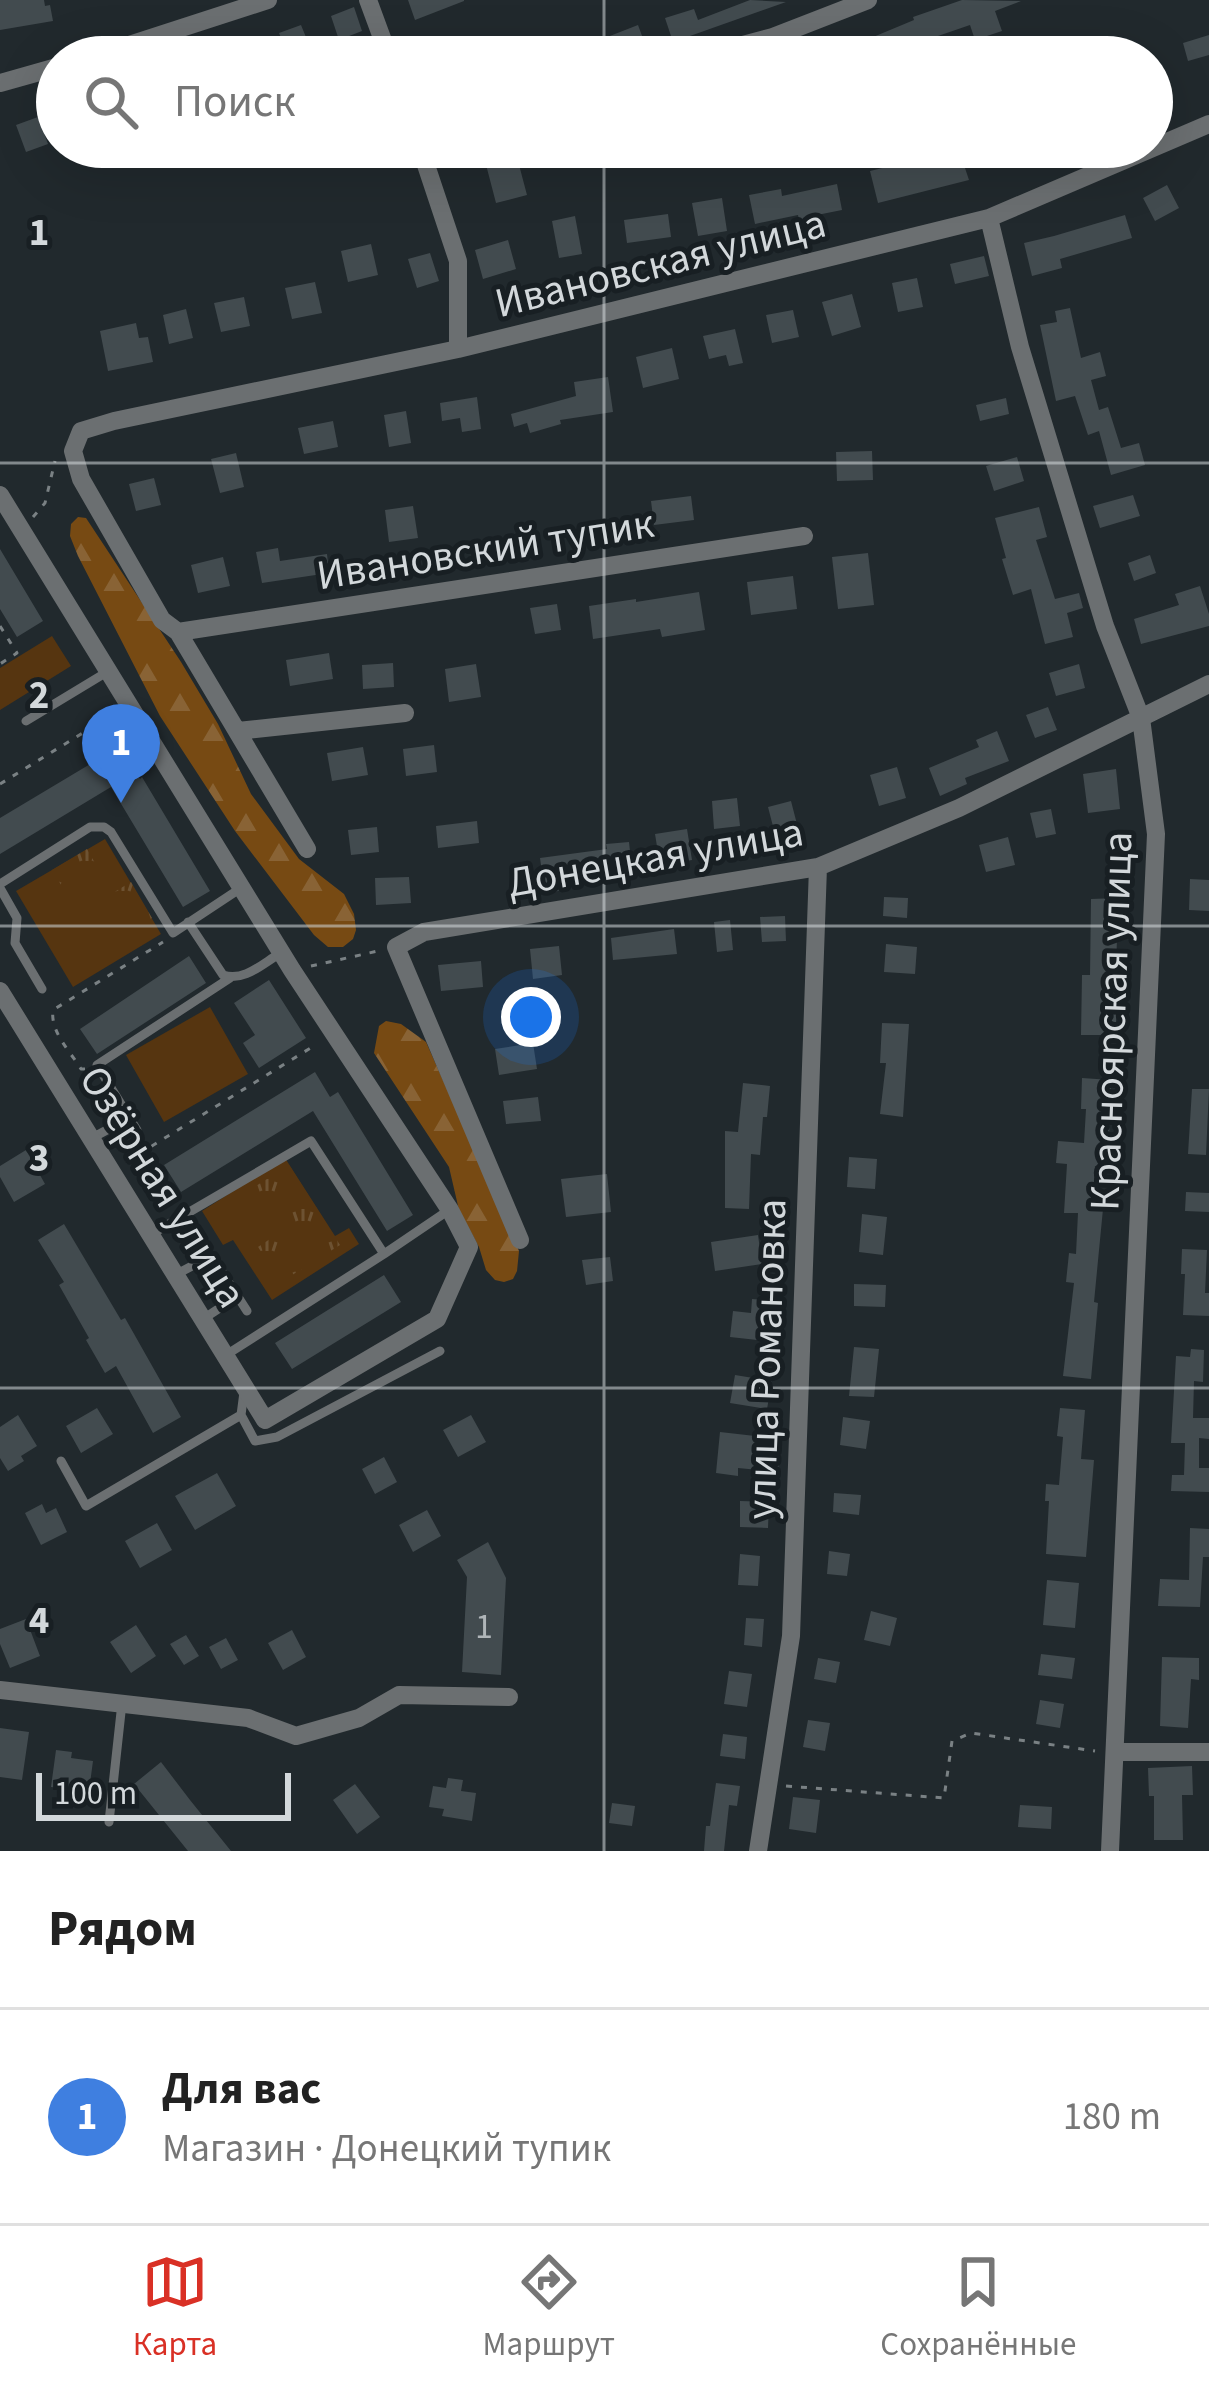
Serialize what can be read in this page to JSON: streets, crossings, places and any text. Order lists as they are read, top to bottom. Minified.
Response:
{"streets":{"street":["Ивановская улица","Ивановский тупик","Донецкая улица","Красноярская улица","Озёрная улица","улица Романовка"]},"crossings":[["Ивановская улица","Ивановский тупик"],["Ивановская улица","Красноярская улица"],["Донецкая улица","Красноярская улица"],["Донецкая улица","улица Романовка"]],"house_numbers":["1"],"scale_bar":"100 m","page":{"search":"Поиск","pins":"1","scale":"100 m","heading":"Рядом","list":[{"mark":"1","name":"Для вас","note":"Магазин · Донецкий тупик","value":"180 m"}],"nav":["Карта","Маршрут","Сохранённые"]},"grid":{"rows":["1","2","3","4"]}}
